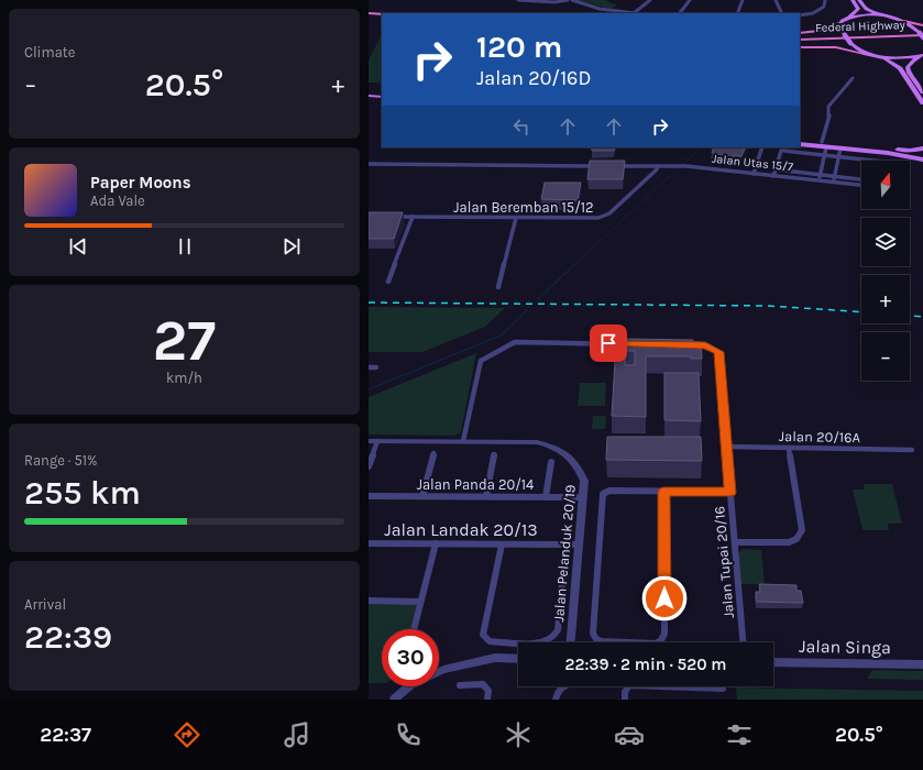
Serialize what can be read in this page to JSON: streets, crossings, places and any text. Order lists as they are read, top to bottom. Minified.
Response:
{"streets":{"highway":["Federal Highway"],"street":["Jalan Utas 15/7","Jalan Beremban 15/12","Jalan 20/16A","Jalan Panda 20/14","Jalan Landak 20/13","Jalan Pelanduk 20/19","Jalan Tupai 20/16","Jalan Singa"]},"crossings":[["Jalan Utas 15/7","Jalan Beremban 15/12"],["Jalan 20/16A","Jalan Tupai 20/16"],["Jalan Panda 20/14","Jalan Pelanduk 20/19"],["Jalan Landak 20/13","Jalan Pelanduk 20/19"]],"north":"top","page":{"tile":["Climate",["27","km/h"],["Range · 51%","255 km"],["Arrival","22:39"]],"turn":["120 m","Jalan 20/16D"],"heat":["−","20.5°","+"],"map_buttons":["+","−"],"song":["Paper Moons","Ada Vale"],"limit":"30","trip":"22:39 · 2 min · 520 m","tabs":["22:37","20.5°"]}}
